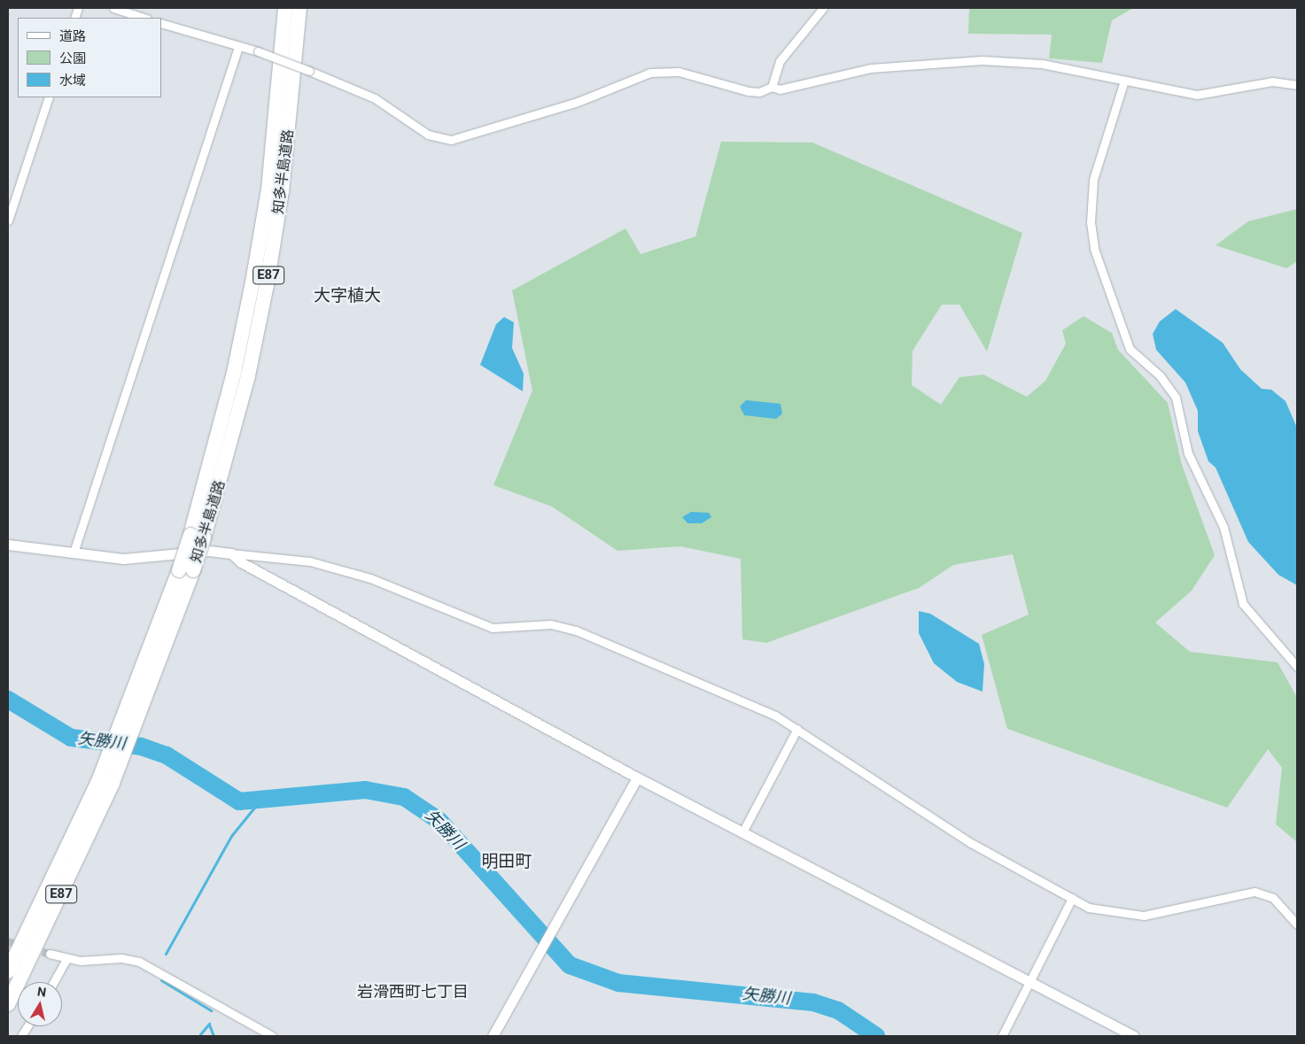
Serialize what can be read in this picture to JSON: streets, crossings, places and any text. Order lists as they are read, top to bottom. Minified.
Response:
{"streets":{"highway":["知多半島道路","E87"]},"districts":["大字植大","明田町","岩滑西町七丁目"],"water":["矢勝川"],"legend":["道路","公園","水域"],"north":"top"}
